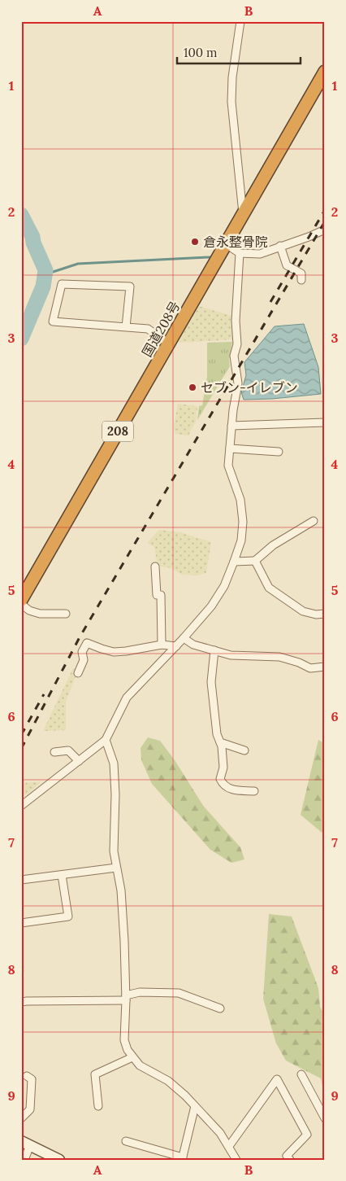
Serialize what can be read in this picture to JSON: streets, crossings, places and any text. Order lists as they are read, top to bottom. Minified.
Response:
{"streets":{"highway":["国道208号","208"]},"places":["倉永整骨院","セブン-イレブン"],"scale_bar":"100 m","grid":{"columns":["A","B"],"rows":["1","2","3","4","5","6","7","8","9"]}}
